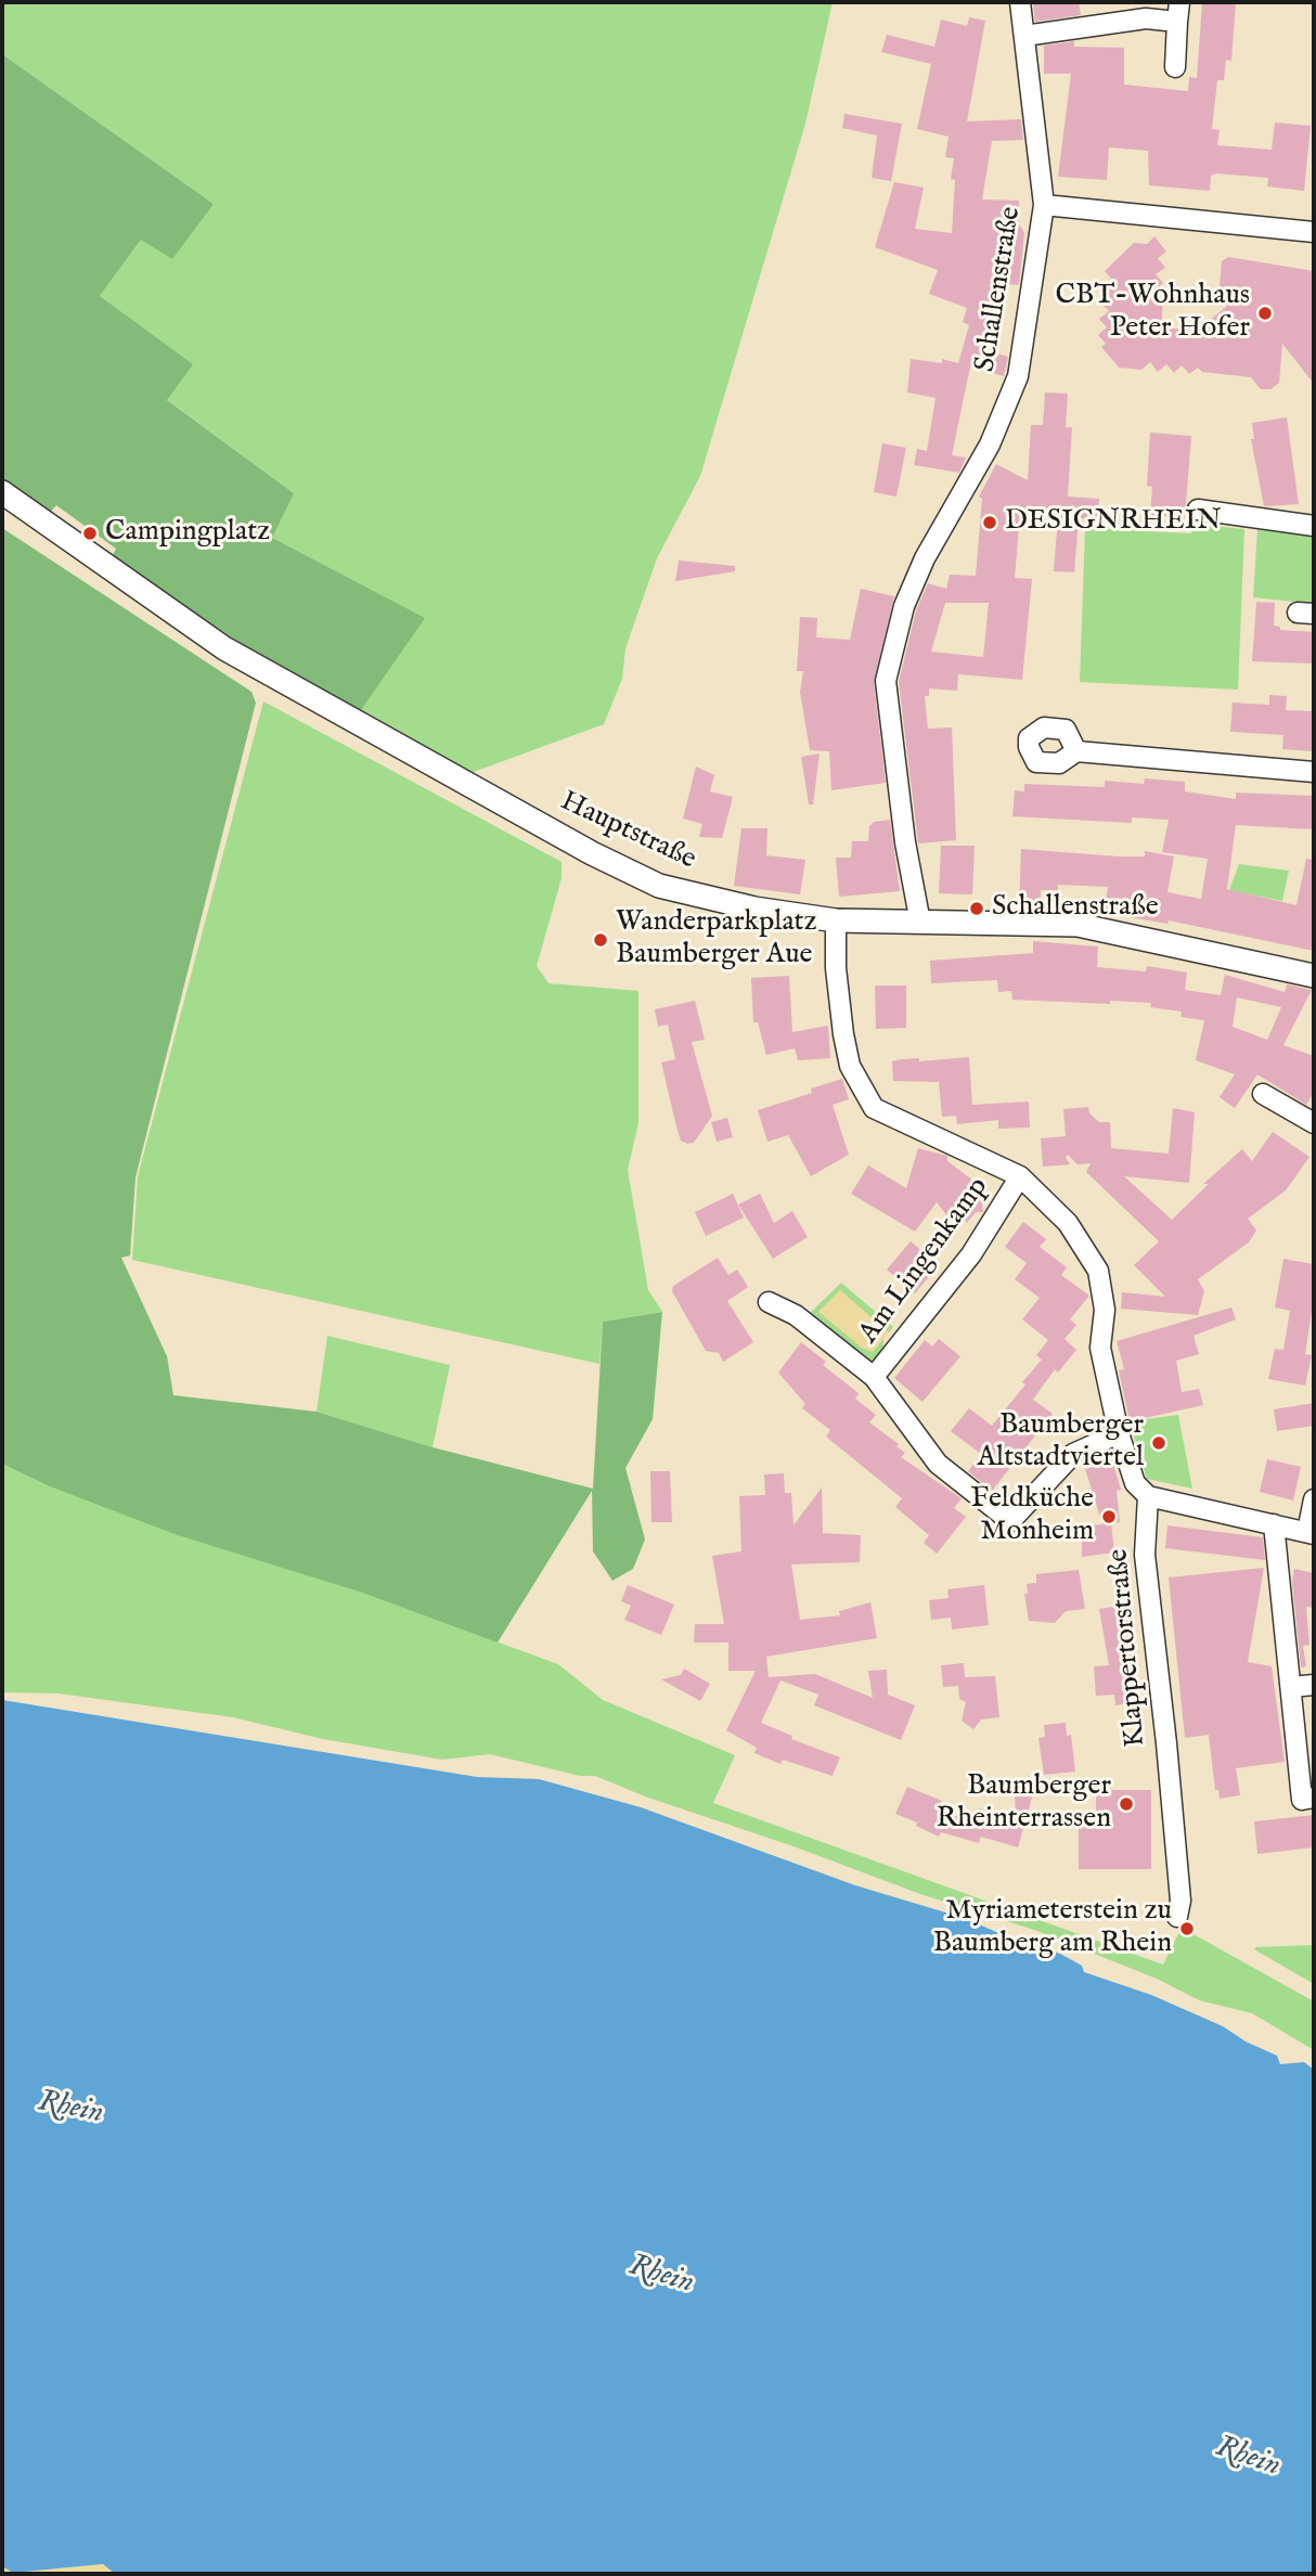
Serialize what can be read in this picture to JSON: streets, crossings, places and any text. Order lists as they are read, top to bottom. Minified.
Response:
{"streets":{"street":["Schallenstraße","Hauptstraße","Am Lingenkamp","Klappertorstraße"]},"crossings":[["Schallenstraße","Hauptstraße"]],"water":["Rhein"],"places":["CBT-Wohnhaus Peter Hofer","DESIGNRHEIN","Campingplatz","Schallenstraße","Wanderparkplatz Baumberger Aue","Baumberger Altstadtviertel","Feldküche Monheim","Baumberger Rheinterrassen","Myriameterstein zu Baumberg am Rhein"]}
